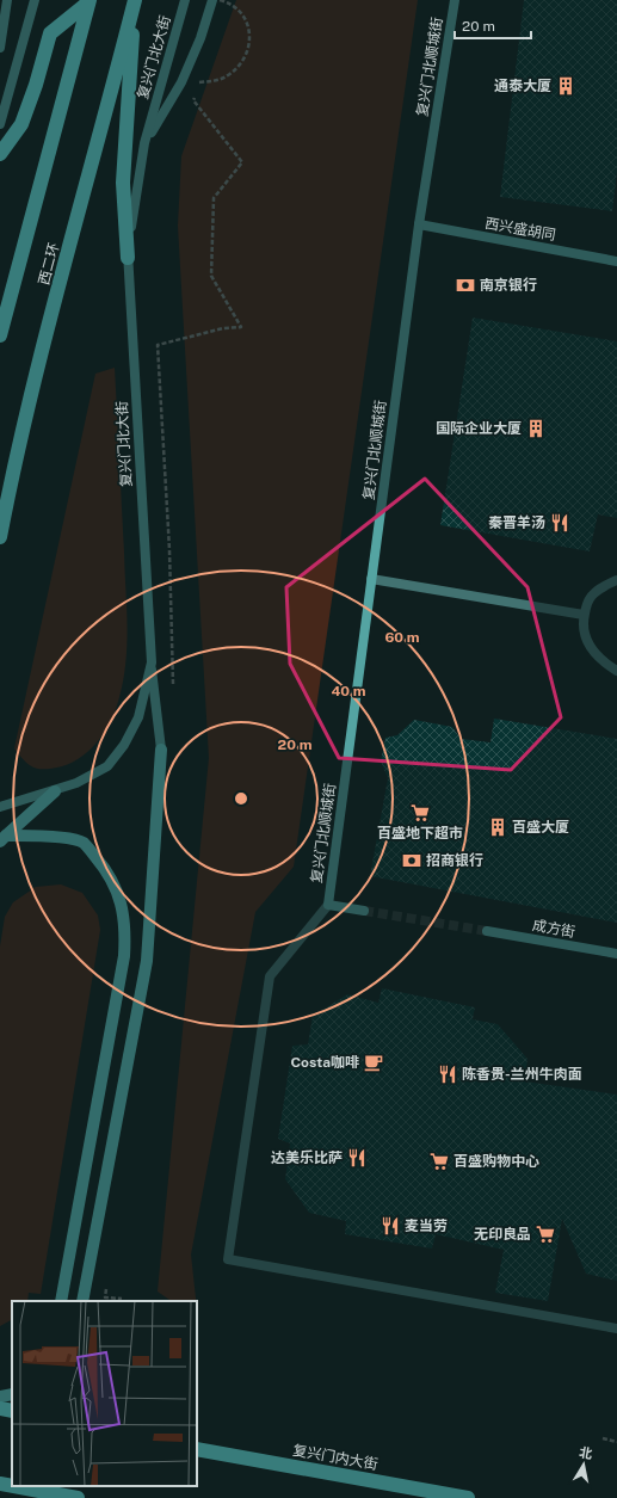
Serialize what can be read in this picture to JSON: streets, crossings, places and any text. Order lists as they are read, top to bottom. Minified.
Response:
{"streets":{"highway":["西二环","复兴门内大街"],"street":["复兴门北大街","复兴门北顺城街","西兴盛胡同","成方街"]},"crossings":[["复兴门北顺城街","西兴盛胡同"]],"places":{"building":["通泰大厦","国际企业大厦","百盛大厦"],"bank":["南京银行","招商银行"],"restaurant":["秦晋羊汤","陈香贵-兰州牛肉面","达美乐比萨","麦当劳"],"supermarket":["百盛地下超市","百盛购物中心","无印良品"],"cafe":["Costa咖啡"]},"scale_bar":"20 m","north":"top","rings":["60 m","40 m","20 m"]}
